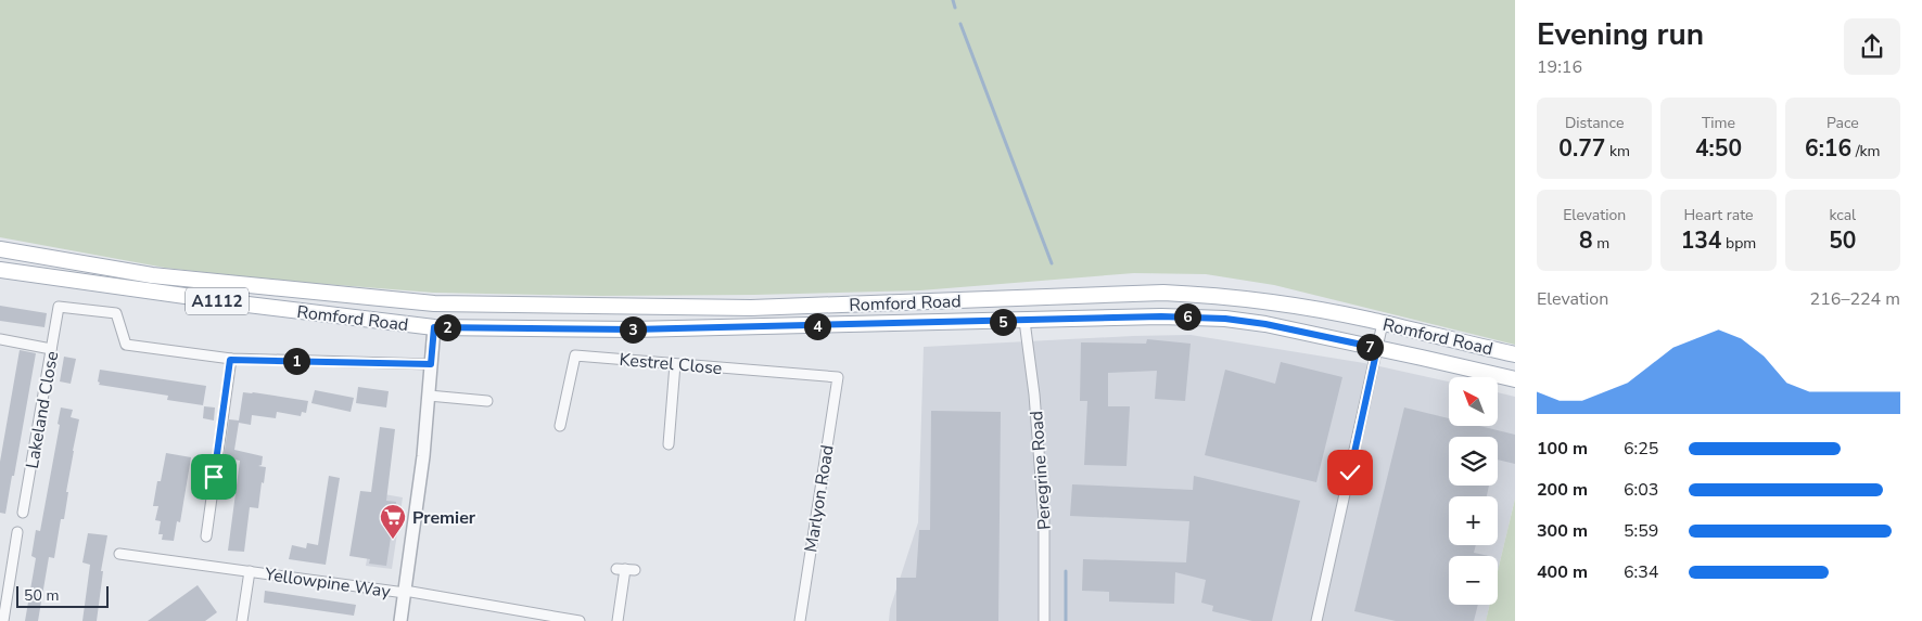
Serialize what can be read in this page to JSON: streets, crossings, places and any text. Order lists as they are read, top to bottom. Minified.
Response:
{"streets":{"main road":["A1112","Romford Road"],"street":["Kestrel Close","Lakeland Close","Peregrine Road","Marlyon Road","Yellowpine Way"]},"crossings":[["Romford Road","Peregrine Road"],["Kestrel Close","Marlyon Road"]],"places":{"supermarket":["Premier"]},"scale_bar":"50 m","north":"top left","page":{"heading":["Evening run","19:16"],"stats":[["Distance","0.77 km"],["Time","4:50"],["Pace","6:16 /km"],["Elevation","8 m"],["Heart rate","134 bpm"],["kcal","50"]],"chart":["Elevation","216–224 m"],"pins":["6","5","4","2","3","7","1"],"map_buttons":["+","−"],"list":[{"name":"100 m","note":"6:25"},{"name":"200 m","note":"6:03"},{"name":"300 m","note":"5:59"},{"name":"400 m","note":"6:34"}],"scale":"50 m"}}
